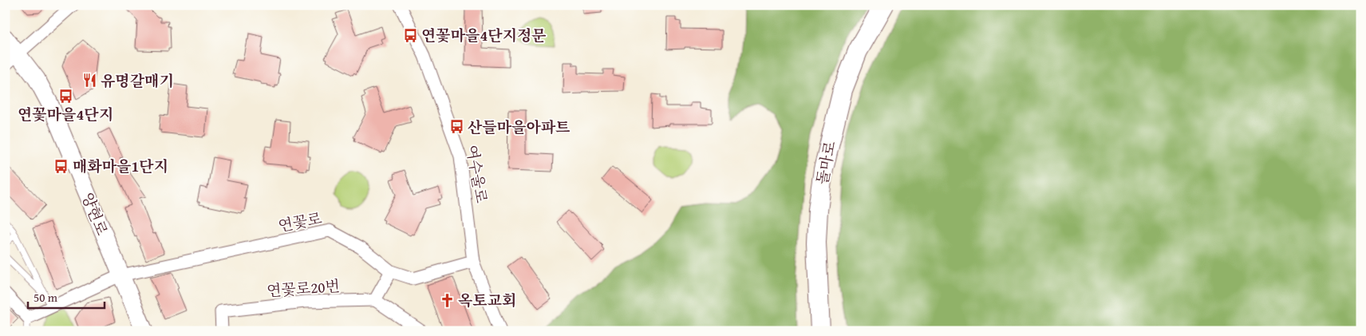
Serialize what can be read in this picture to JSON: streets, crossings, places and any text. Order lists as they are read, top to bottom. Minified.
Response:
{"streets":{"main road":["돌마로","양현로"],"street":["여수울로","연꽃로","연꽃로20번"]},"crossings":[["여수울로","연꽃로"],["양현로","연꽃로"]],"places":{"bus stop":["연꽃마을4단지정문","연꽃마을4단지","산들마을아파트","매화마을1단지"],"restaurant":["유명갈매기"],"church":["옥토교회"]},"scale_bar":"50 m"}
